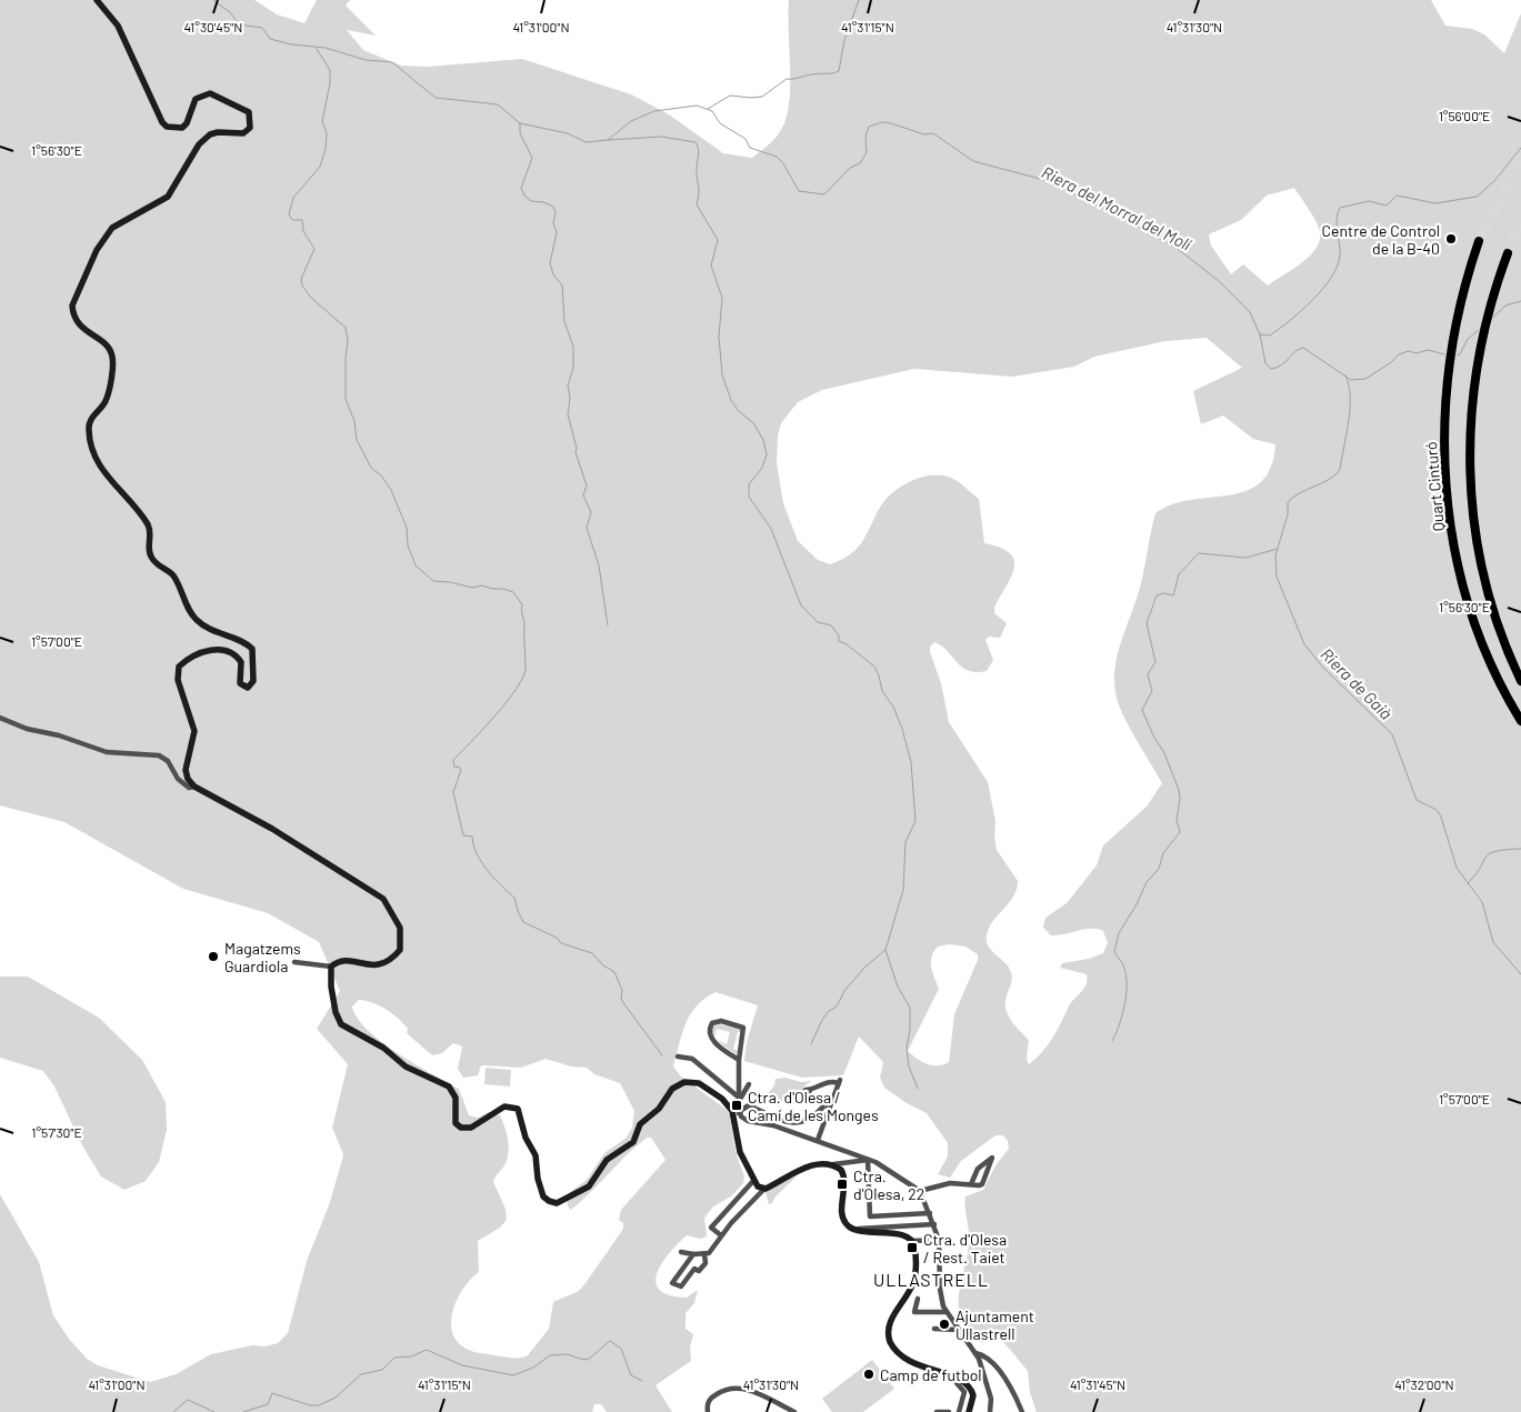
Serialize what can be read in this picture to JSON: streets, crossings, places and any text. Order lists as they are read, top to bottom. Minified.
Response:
{"streets":{"highway":["Quart Cinturó"]},"districts":["ULLASTRELL"],"water":["Riera del Morral del Molí","Riera de Gaià"],"places":{"other":["Centre de Control de la B-40","Magatzems Guardiola","Ajuntament Ullastrell","Camp de futbol"],"transit":["Ctra. d'Olesa / Camí de les Monges","Ctra. d'Olesa, 22","Ctra. d'Olesa / Rest. Taiet"]},"coordinates":["41°30'45\"N","41°31'00\"N","41°31'15\"N","41°31'30\"N","1°56'00\"E","1°56'30\"E","1°57'00\"E","1°57'30\"E","41°31'45\"N","41°32'00\"N"]}
